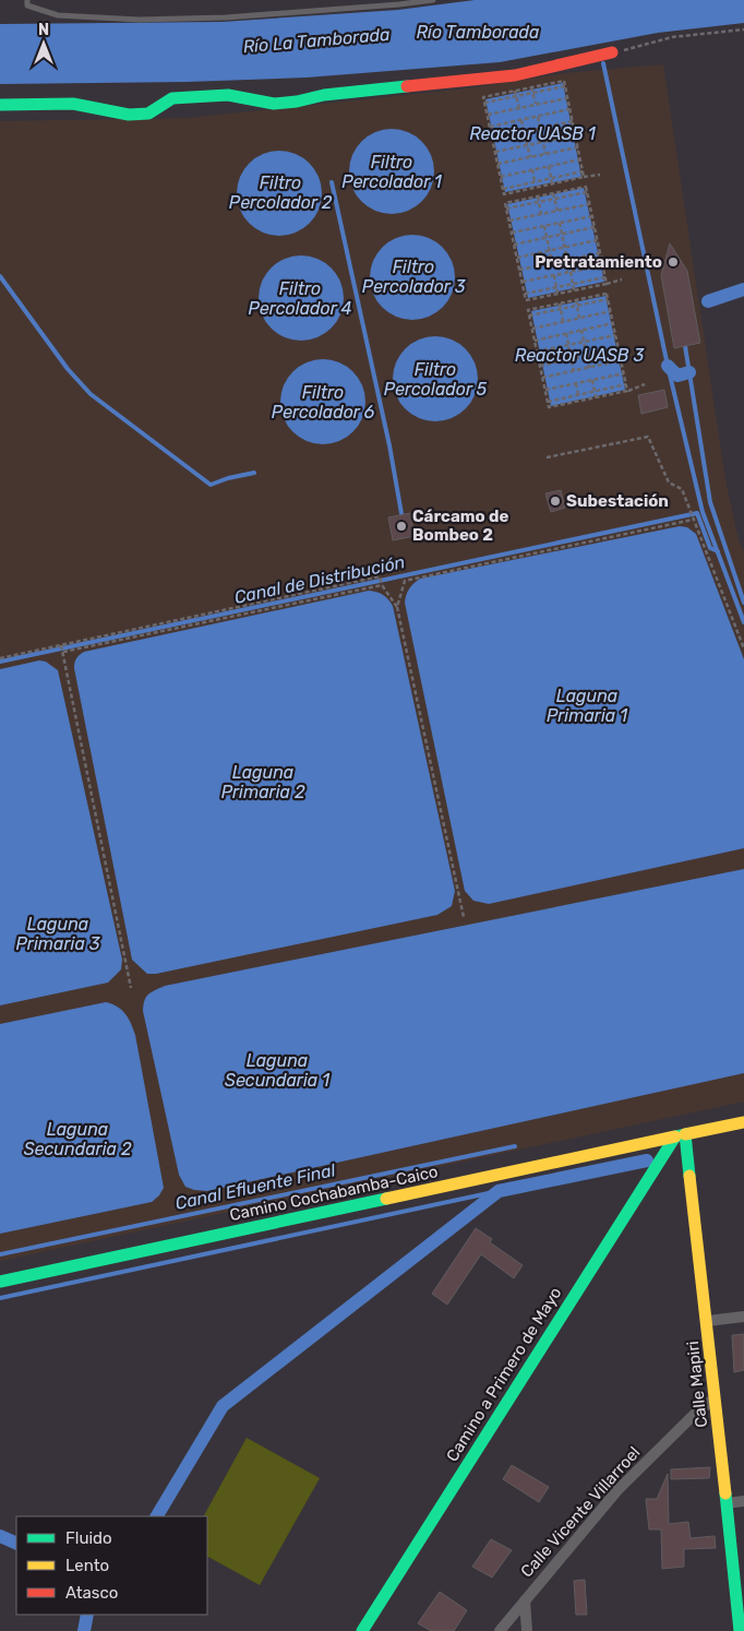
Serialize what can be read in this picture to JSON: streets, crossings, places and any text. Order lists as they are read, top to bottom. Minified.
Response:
{"streets":{"main road":["Camino Cochabamba-Caico","Camino a Primero de Mayo","Calle Mapiri"],"street":["Calle Vicente Villarroel"]},"crossings":[["Camino Cochabamba-Caico","Camino a Primero de Mayo"],["Camino Cochabamba-Caico","Calle Mapiri"],["Camino a Primero de Mayo","Calle Mapiri"],["Calle Mapiri","Calle Vicente Villarroel"]],"water":["Río Tamborada","Río La Tamborada","Reactor UASB 1","Filtro Percolador 1","Filtro Percolador 2","Filtro Percolador 3","Filtro Percolador 4","Reactor UASB 3","Filtro Percolador 5","Filtro Percolador 6","Canal de Distribución","Laguna Primaria 1","Laguna Primaria 2","Laguna Primaria 3","Laguna Secundaria 1","Laguna Secundaria 2","Canal Efluente Final"],"places":["Pretratamiento","Subestación","Cárcamo de Bombeo 2"],"legend":["Fluido","Lento","Atasco"],"north":"top"}
